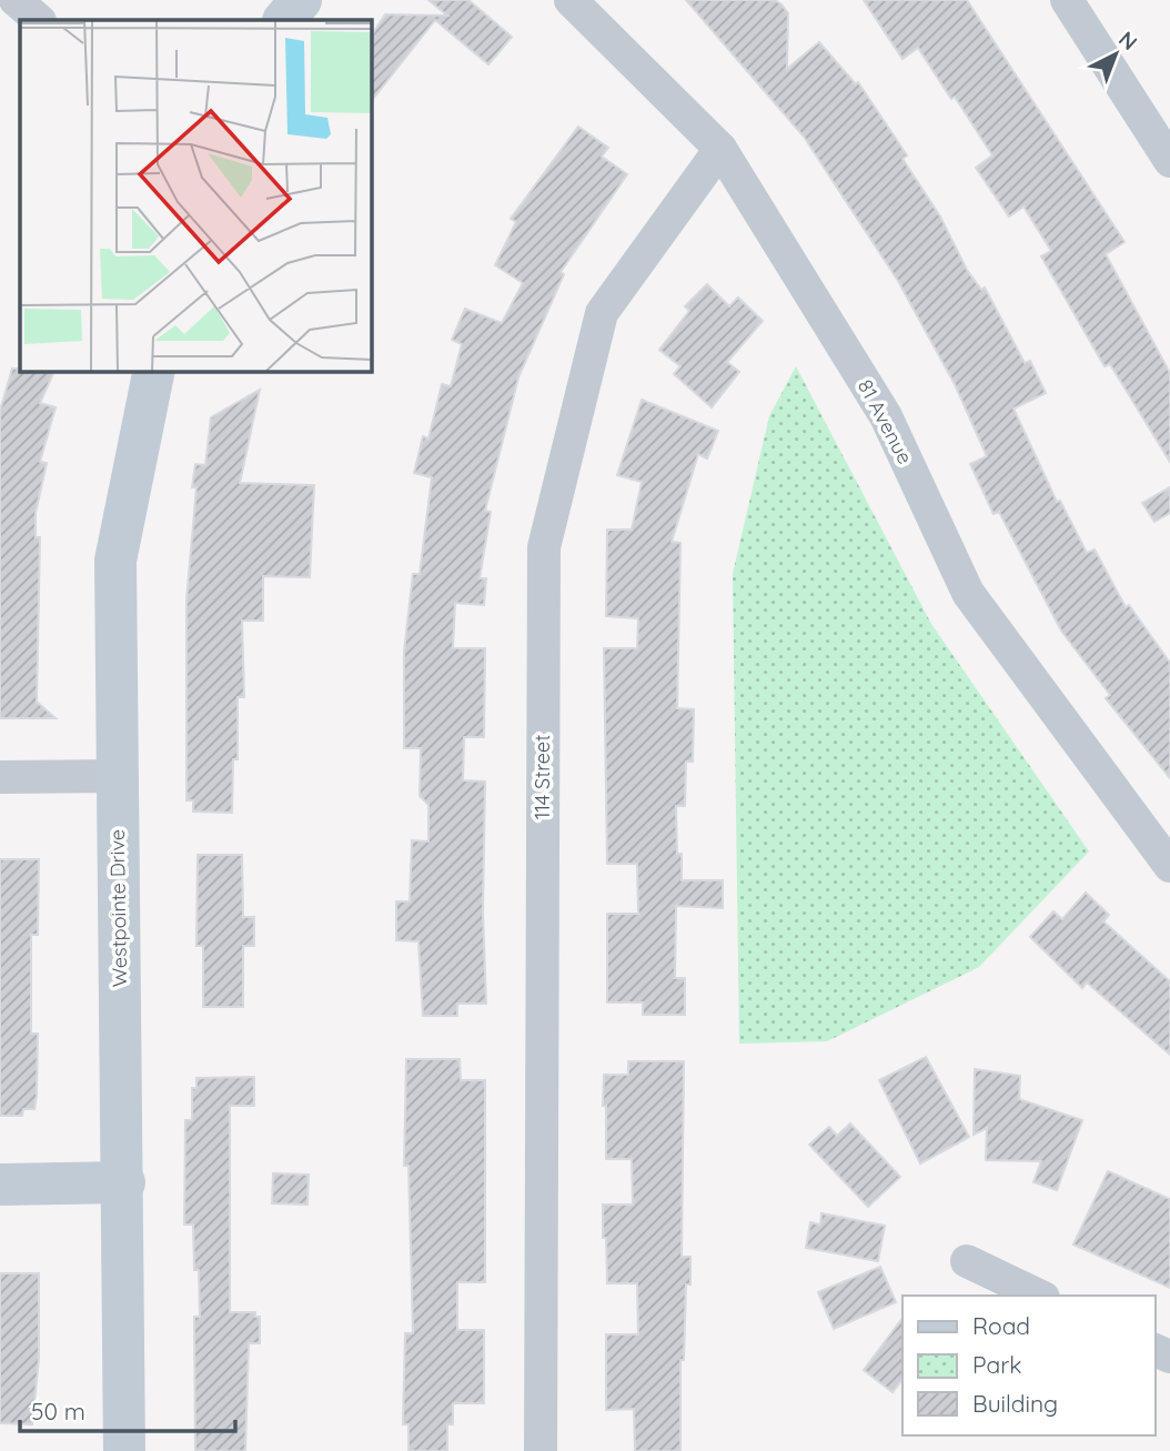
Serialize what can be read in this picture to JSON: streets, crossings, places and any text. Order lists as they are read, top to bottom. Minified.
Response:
{"streets":{"street":["81 Avenue","114 Street","Westpointe Drive"]},"crossings":[["81 Avenue","114 Street"]],"legend":["Road","Park","Building"],"scale_bar":"50 m","north":"top right"}
